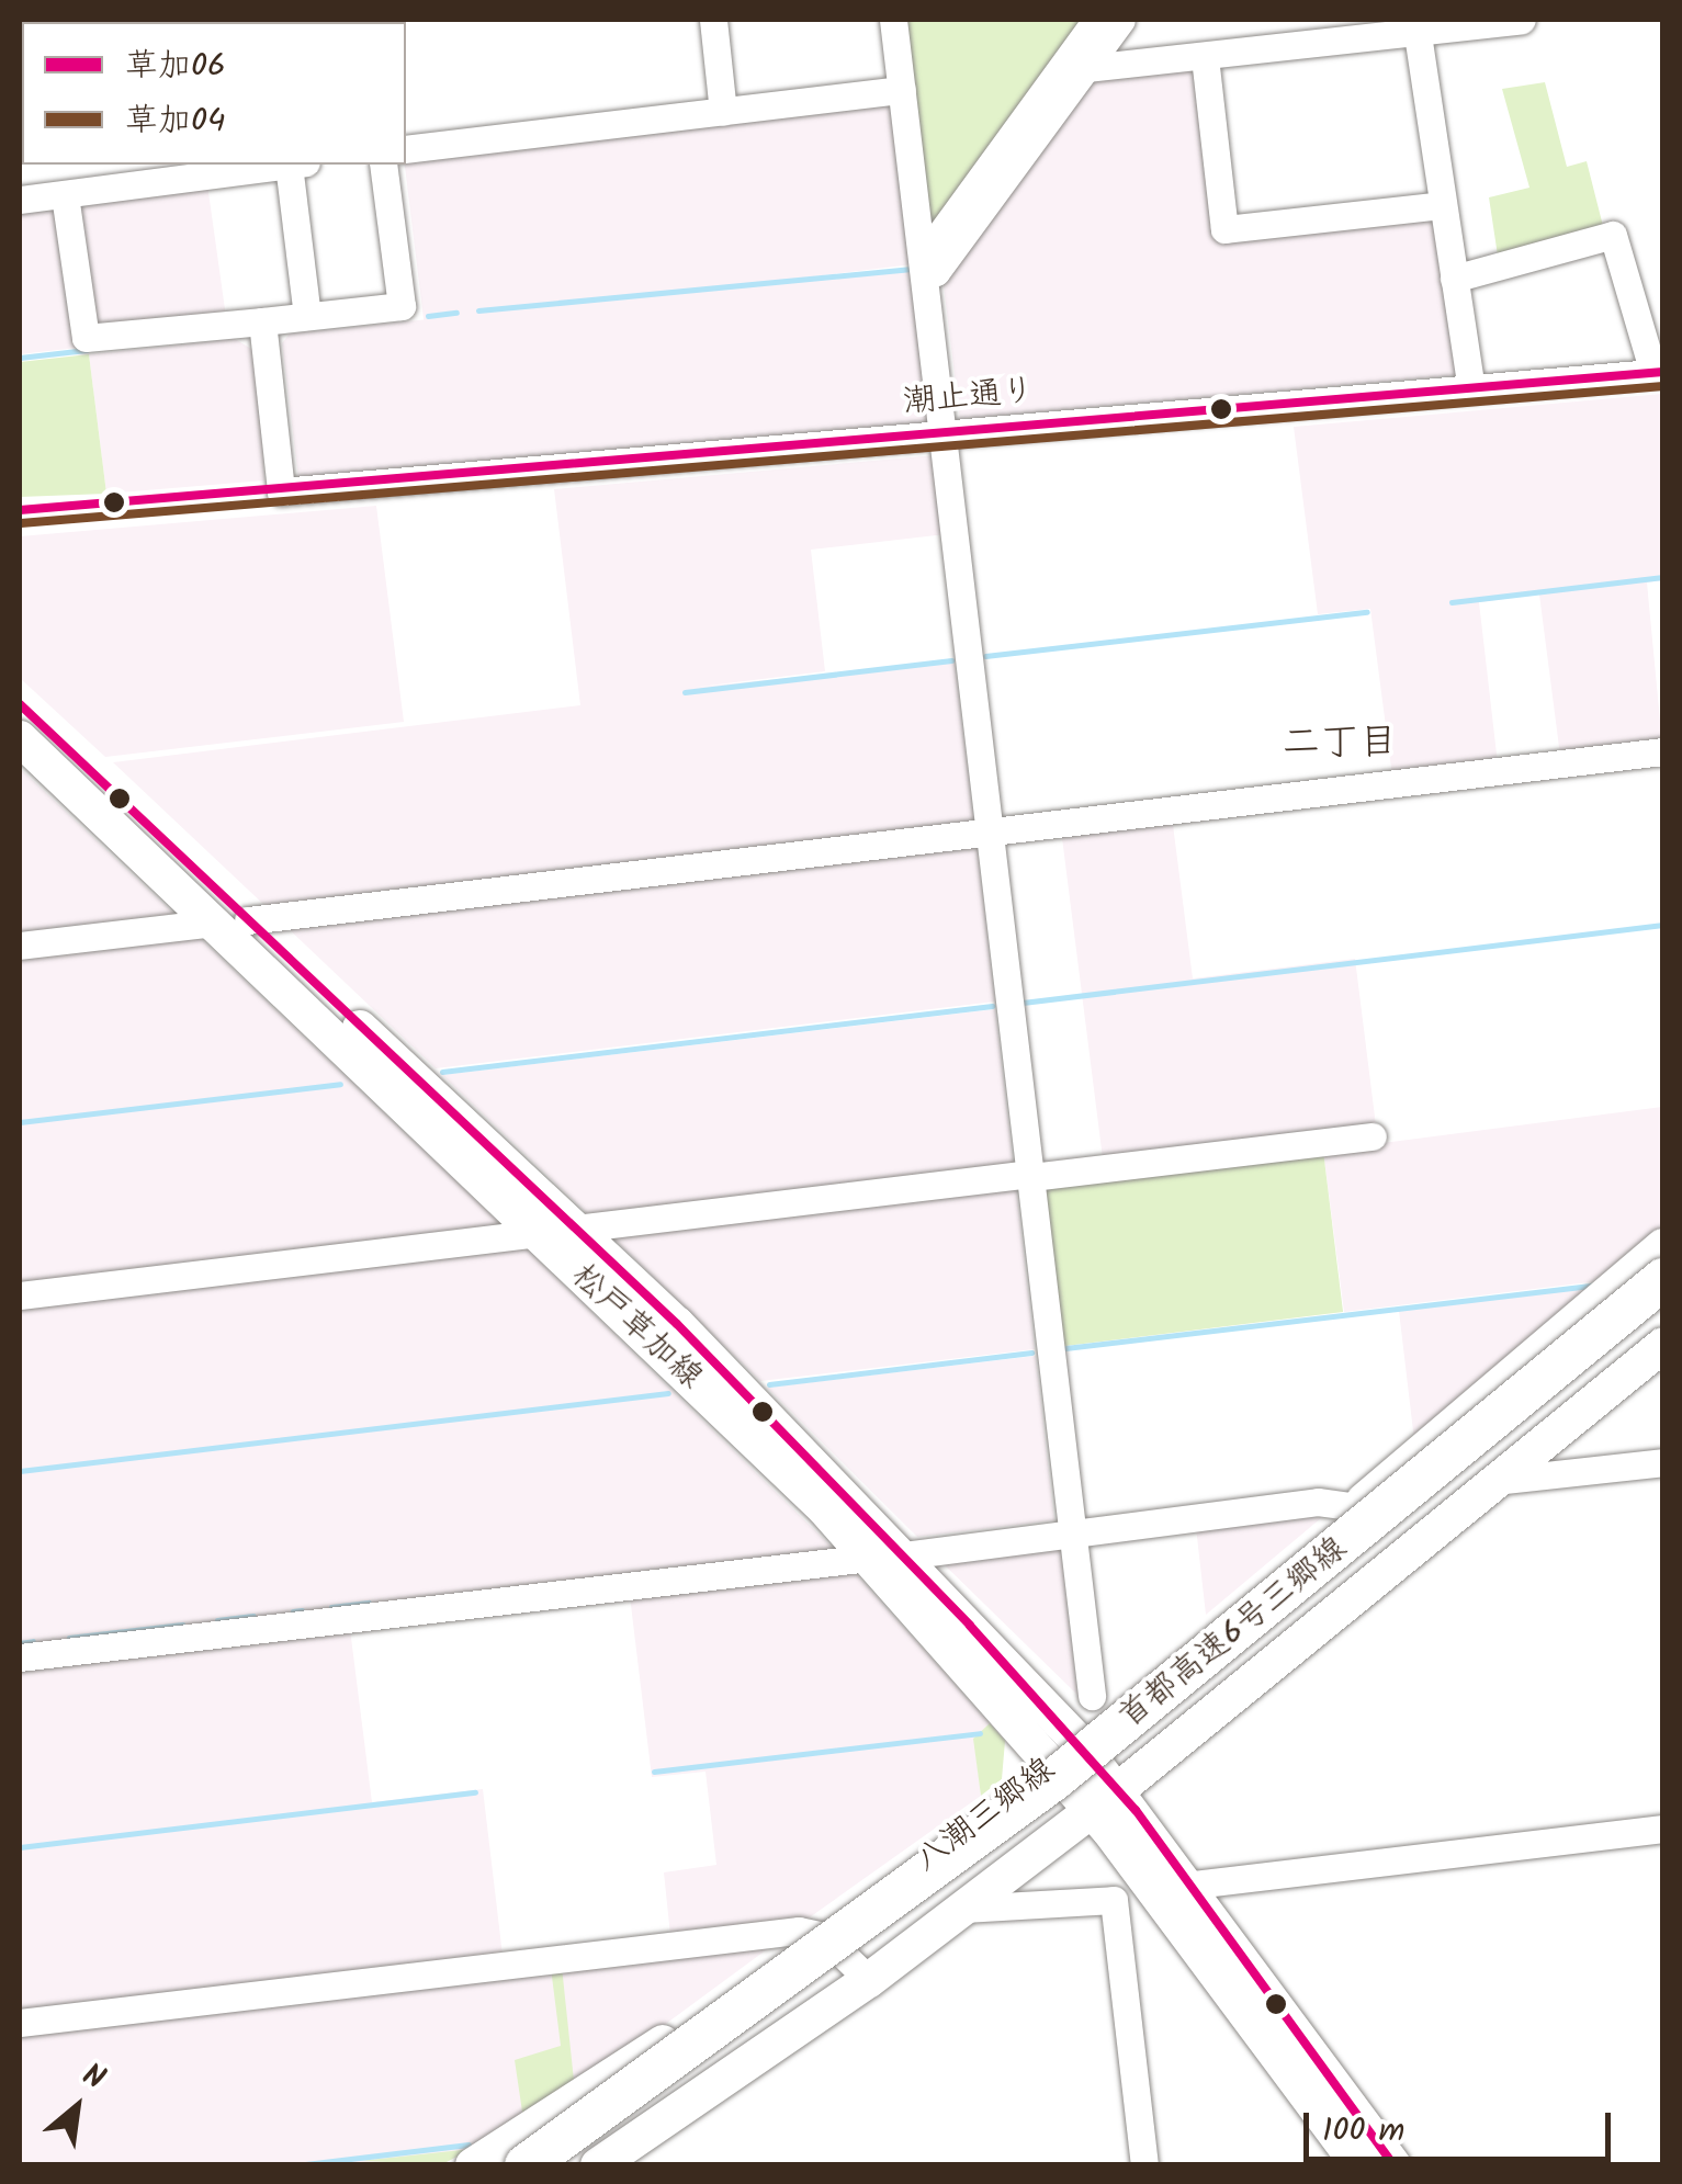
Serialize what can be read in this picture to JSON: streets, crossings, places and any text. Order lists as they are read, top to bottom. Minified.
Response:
{"streets":{"highway":["首都高速6号三郷線"],"main road":["松戸草加線","八潮三郷線"],"street":["潮止通り"]},"crossings":[["松戸草加線","八潮三郷線"]],"districts":["二丁目"],"lines":["transit line 草加06","transit line 草加04"],"legend":["草加06","草加04"],"scale_bar":"100 m","north":"top right"}
